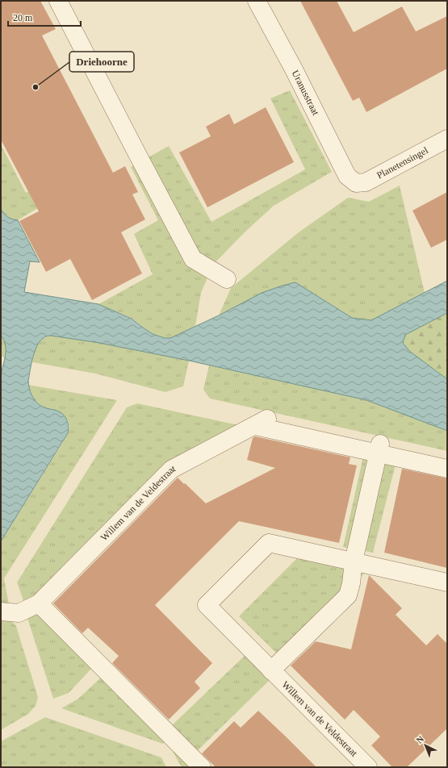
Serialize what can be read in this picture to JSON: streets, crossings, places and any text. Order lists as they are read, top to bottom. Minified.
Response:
{"streets":{"street":["Uranusstraat","Planetensingel","Willem van de Veldestraat"]},"crossings":[["Uranusstraat","Planetensingel"]],"places":["Driehoorne"],"scale_bar":"20 m","north":"top left"}
